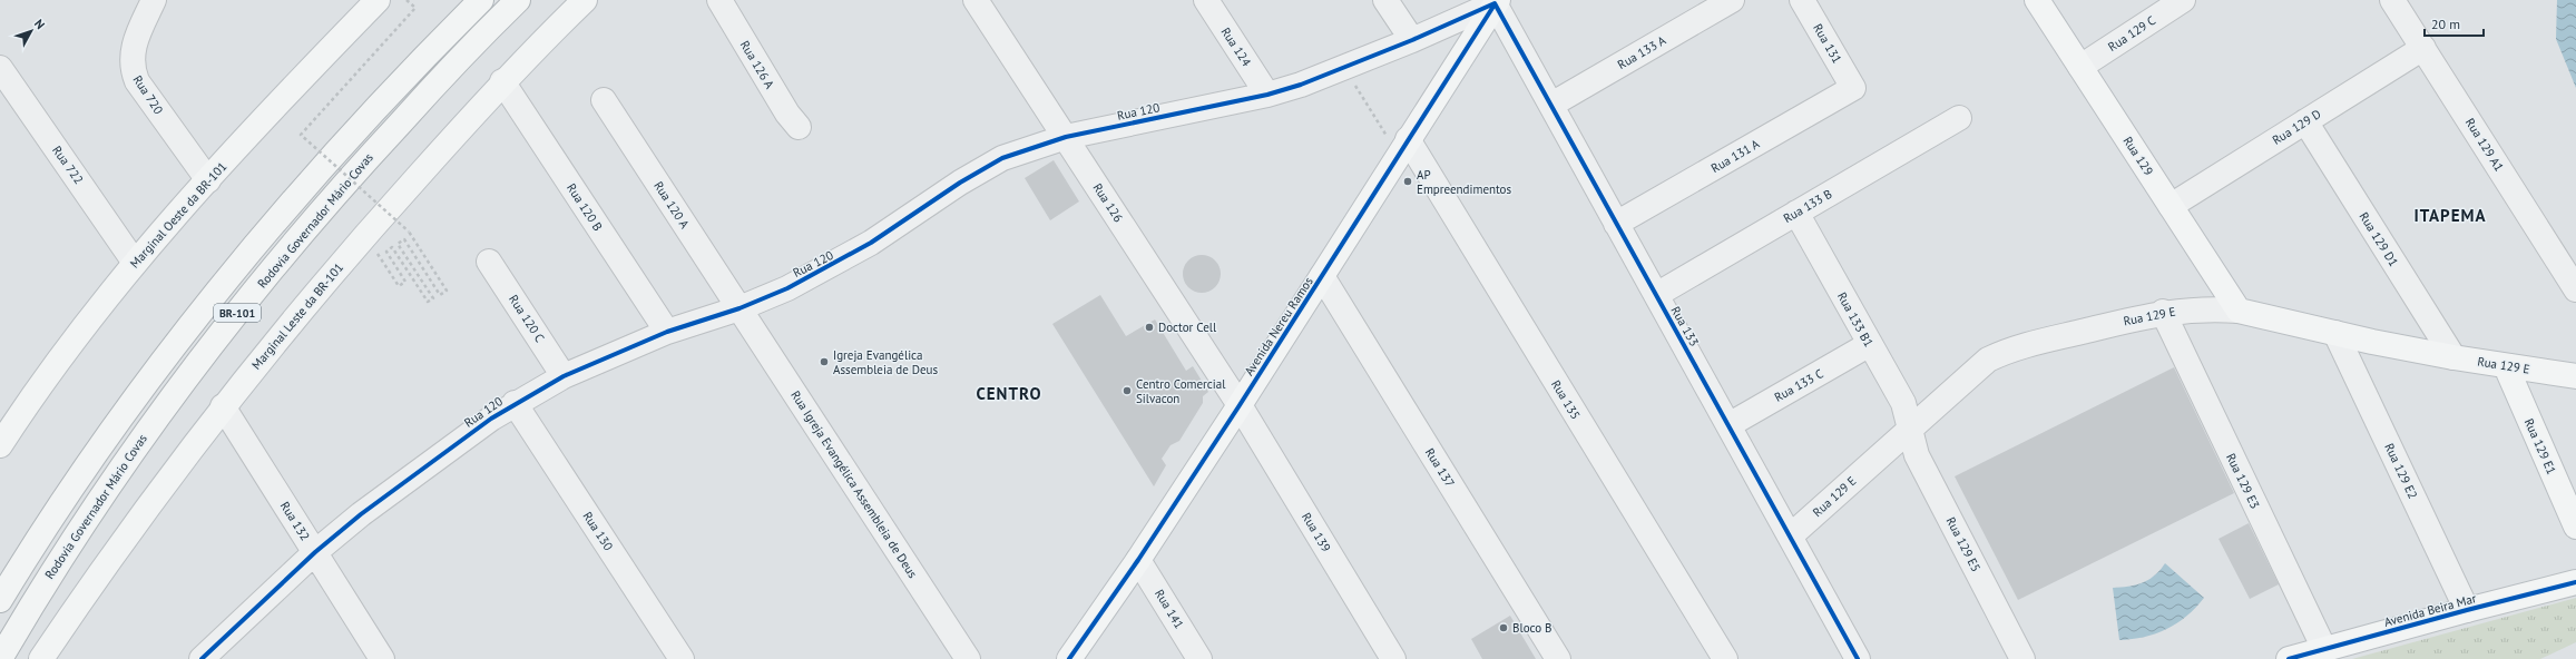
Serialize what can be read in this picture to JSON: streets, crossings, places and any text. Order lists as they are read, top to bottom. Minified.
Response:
{"streets":{"main road":["Rua 129","Marginal Oeste da BR-101","Rodovia Governador Mário Covas","BR-101","Marginal Leste da BR-101","Rua 129 E","Avenida Nereu Ramos","Rua 129 E1","Avenida Beira Mar"],"street":["Rua 129 C","Rua 131","Rua 124","Rua 133 A","Rua 126 A","Rua 720","Rua 120","Rua 129 D","Rua 129 A1","Rua 131 A","Rua 722","Rua 126","Rua 120 A","Rua 133 B","Rua 120 B","Rua 129 D1","Rua 120 C","Rua 133 B1","Rua 133","Rua 133 C","Rua 135","Rua 137","Rua 129 E2","Rua 129 E3","Rua Igreja Evangélica Assembleia de Deus","Rua 132","Rua 130","Rua 139","Rua 129 E5","Rua 141"]},"crossings":[["Rua 129 C","Rua 129"],["Rua 131","Rua 131 A"],["Rua 124","Rua 120"],["Rua 133 A","Rua 133"],["Rua 720","Marginal Oeste da BR-101"],["Rua 120","Rua 126"],["Rua 120","Rua 120 A"],["Rua 120","Rua 120 B"],["Rua 120","Rua 120 C"],["Rua 120","Avenida Nereu Ramos"],["Rua 120","Rua 133"],["Rua 120","Rua Igreja Evangélica Assembleia de Deus"],["Rua 120","Rua 132"],["Rua 120","Rua 130"],["Rua 129 D","Rua 129 A1"],["Rua 129 D","Rua 129"],["Rua 129 D","Rua 129 D1"],["Rua 131 A","Rua 133"],["Rua 129","Rua 129 E"],["Rua 722","Marginal Oeste da BR-101"],["Rua 126","Avenida Nereu Ramos"],["Rua 126","Rua 139"],["Rua 120 A","Rua Igreja Evangélica Assembleia de Deus"],["Rua 133 B","Rua 133 B1"],["Rua 133 B","Rua 133"],["Rua 120 B","Marginal Leste da BR-101"],["Rua 129 D1","Rua 129 E"],["Marginal Leste da BR-101","Rua 132"],["Rua 129 E","Rua 133 B1"],["Rua 129 E","Rua 133"],["Rua 129 E","Rua 129 E1"],["Rua 129 E","Rua 129 E2"],["Rua 129 E","Rua 129 E3"],["Rua 129 E","Rua 129 E5"],["Rua 133 B1","Rua 133 C"],["Rua 133 B1","Rua 129 E5"],["Avenida Nereu Ramos","Rua 133"],["Avenida Nereu Ramos","Rua 135"],["Avenida Nereu Ramos","Rua 137"],["Avenida Nereu Ramos","Rua 139"],["Avenida Nereu Ramos","Rua 141"],["Rua 133","Rua 133 C"],["Rua 129 E2","Avenida Beira Mar"],["Rua 129 E3","Avenida Beira Mar"]],"districts":["ITAPEMA","CENTRO"],"places":["AP Empreendimentos","Doctor Cell","Igreja Evangélica Assembleia de Deus","Centro Comercial Silvacon","Bloco B"],"scale_bar":"20 m","north":"top right"}
